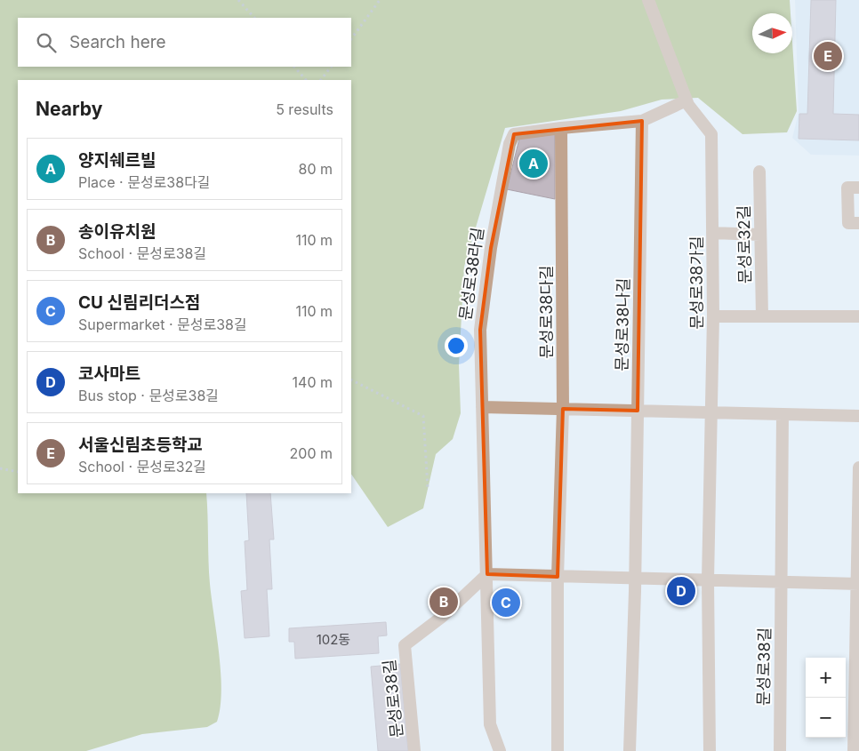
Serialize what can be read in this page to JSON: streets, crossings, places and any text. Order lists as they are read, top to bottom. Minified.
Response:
{"streets":{"street":["문성로32길","문성로38라길","문성로38가길","문성로38다길","문성로38나길","문성로38길"]},"crossings":[["문성로38라길","문성로38다길"],["문성로38라길","문성로38길"]],"house_numbers":["102동"],"north":"right","page":{"search":"Search here","pins":["E","A","D","B","C"],"heading":["Nearby","5 results"],"list":[{"mark":"A","name":"양지쉐르빌","note":"Place · 문성로38다길","value":"80 m"},{"mark":"B","name":"송이유치원","note":"School · 문성로38길","value":"110 m"},{"mark":"C","name":"CU 신림리더스점","note":"Supermarket · 문성로38길","value":"110 m"},{"mark":"D","name":"코사마트","note":"Bus stop · 문성로38길","value":"140 m"},{"mark":"E","name":"서울신림초등학교","note":"School · 문성로32길","value":"200 m"}],"map_buttons":["+","−"]}}
